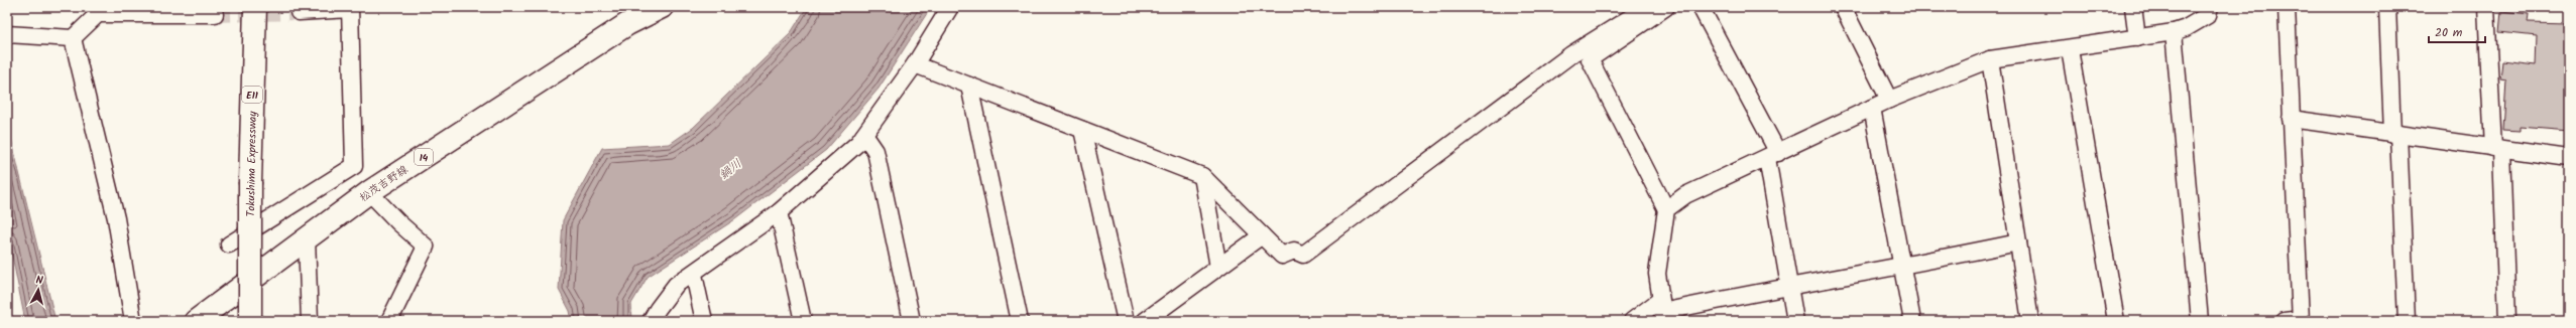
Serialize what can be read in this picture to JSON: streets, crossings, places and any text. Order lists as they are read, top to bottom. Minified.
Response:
{"streets":{"main road":["E11","14","Tokushima Expressway","松茂吉野線"]},"water":["鍋川"],"scale_bar":"20 m","north":"top"}
